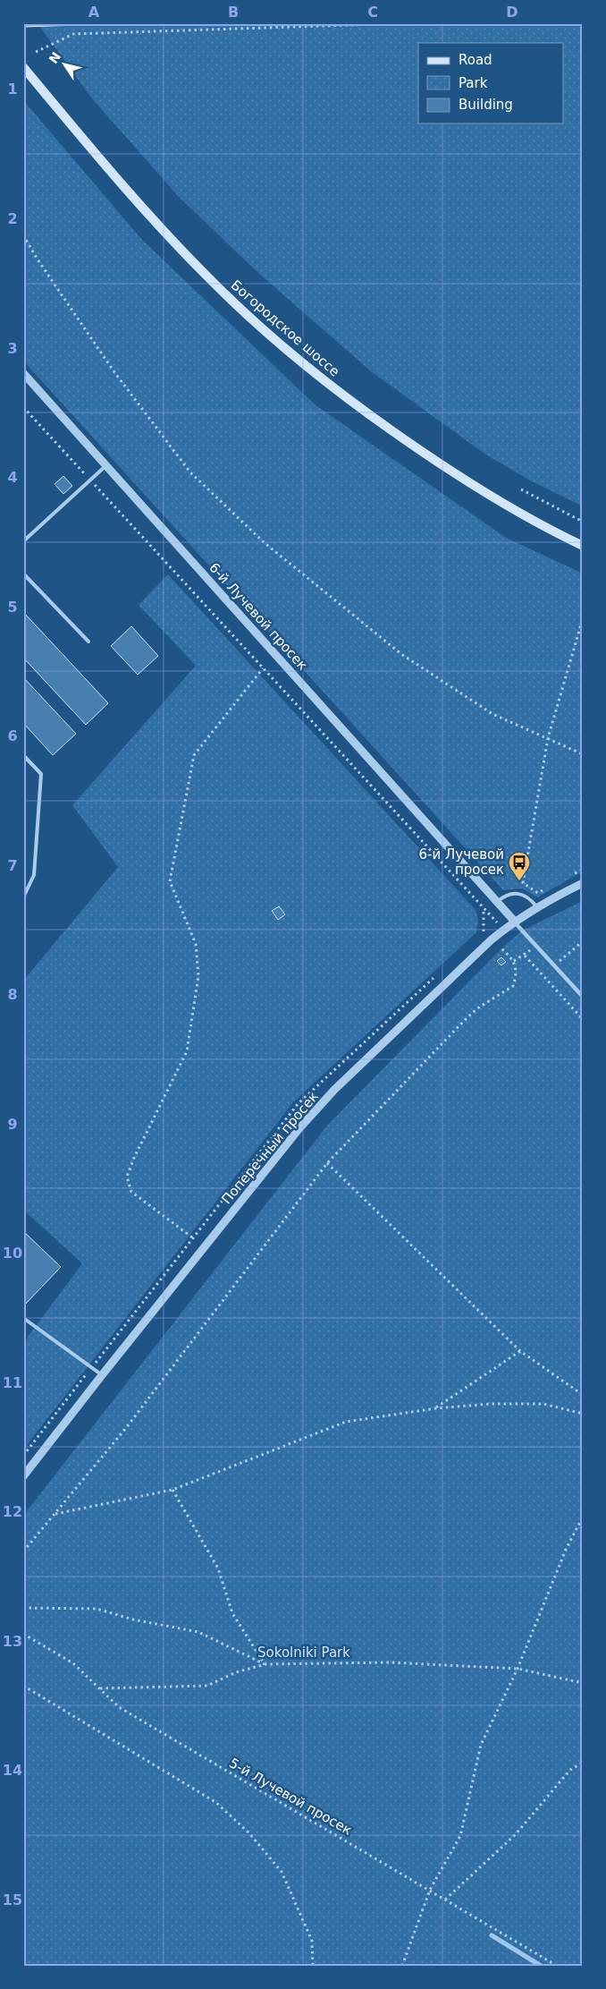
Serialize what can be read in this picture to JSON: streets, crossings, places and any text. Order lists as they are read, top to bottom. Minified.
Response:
{"streets":{"main road":["Богородское шоссе"],"street":["6-й Лучевой просек","Поперечный просек"],"path":["5-й Лучевой просек"]},"crossings":[["6-й Лучевой просек","Поперечный просек"]],"parks":["Sokolniki Park"],"places":{"bus stop":["6-й Лучевой просек"]},"legend":["Road","Park","Building"],"north":"top left","grid":{"columns":["A","B","C","D"],"rows":["1","2","3","4","5","6","7","8","9","10","11","12","13","14","15"]}}
